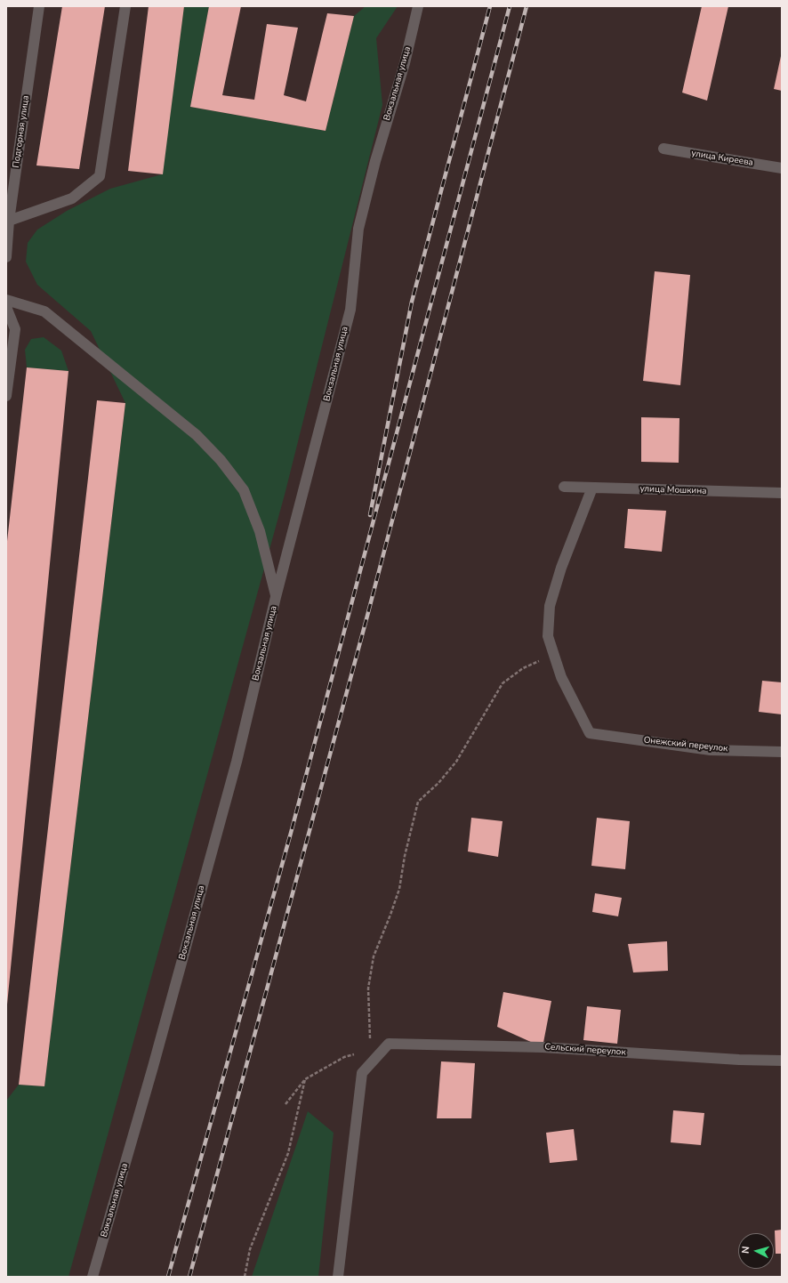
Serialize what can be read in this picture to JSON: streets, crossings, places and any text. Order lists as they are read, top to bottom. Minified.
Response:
{"streets":{"street":["Вокзальная улица","Подгорная улица","улица Киреева","улица Мошкина","Онежский переулок","Сельский переулок"]},"north":"left"}
